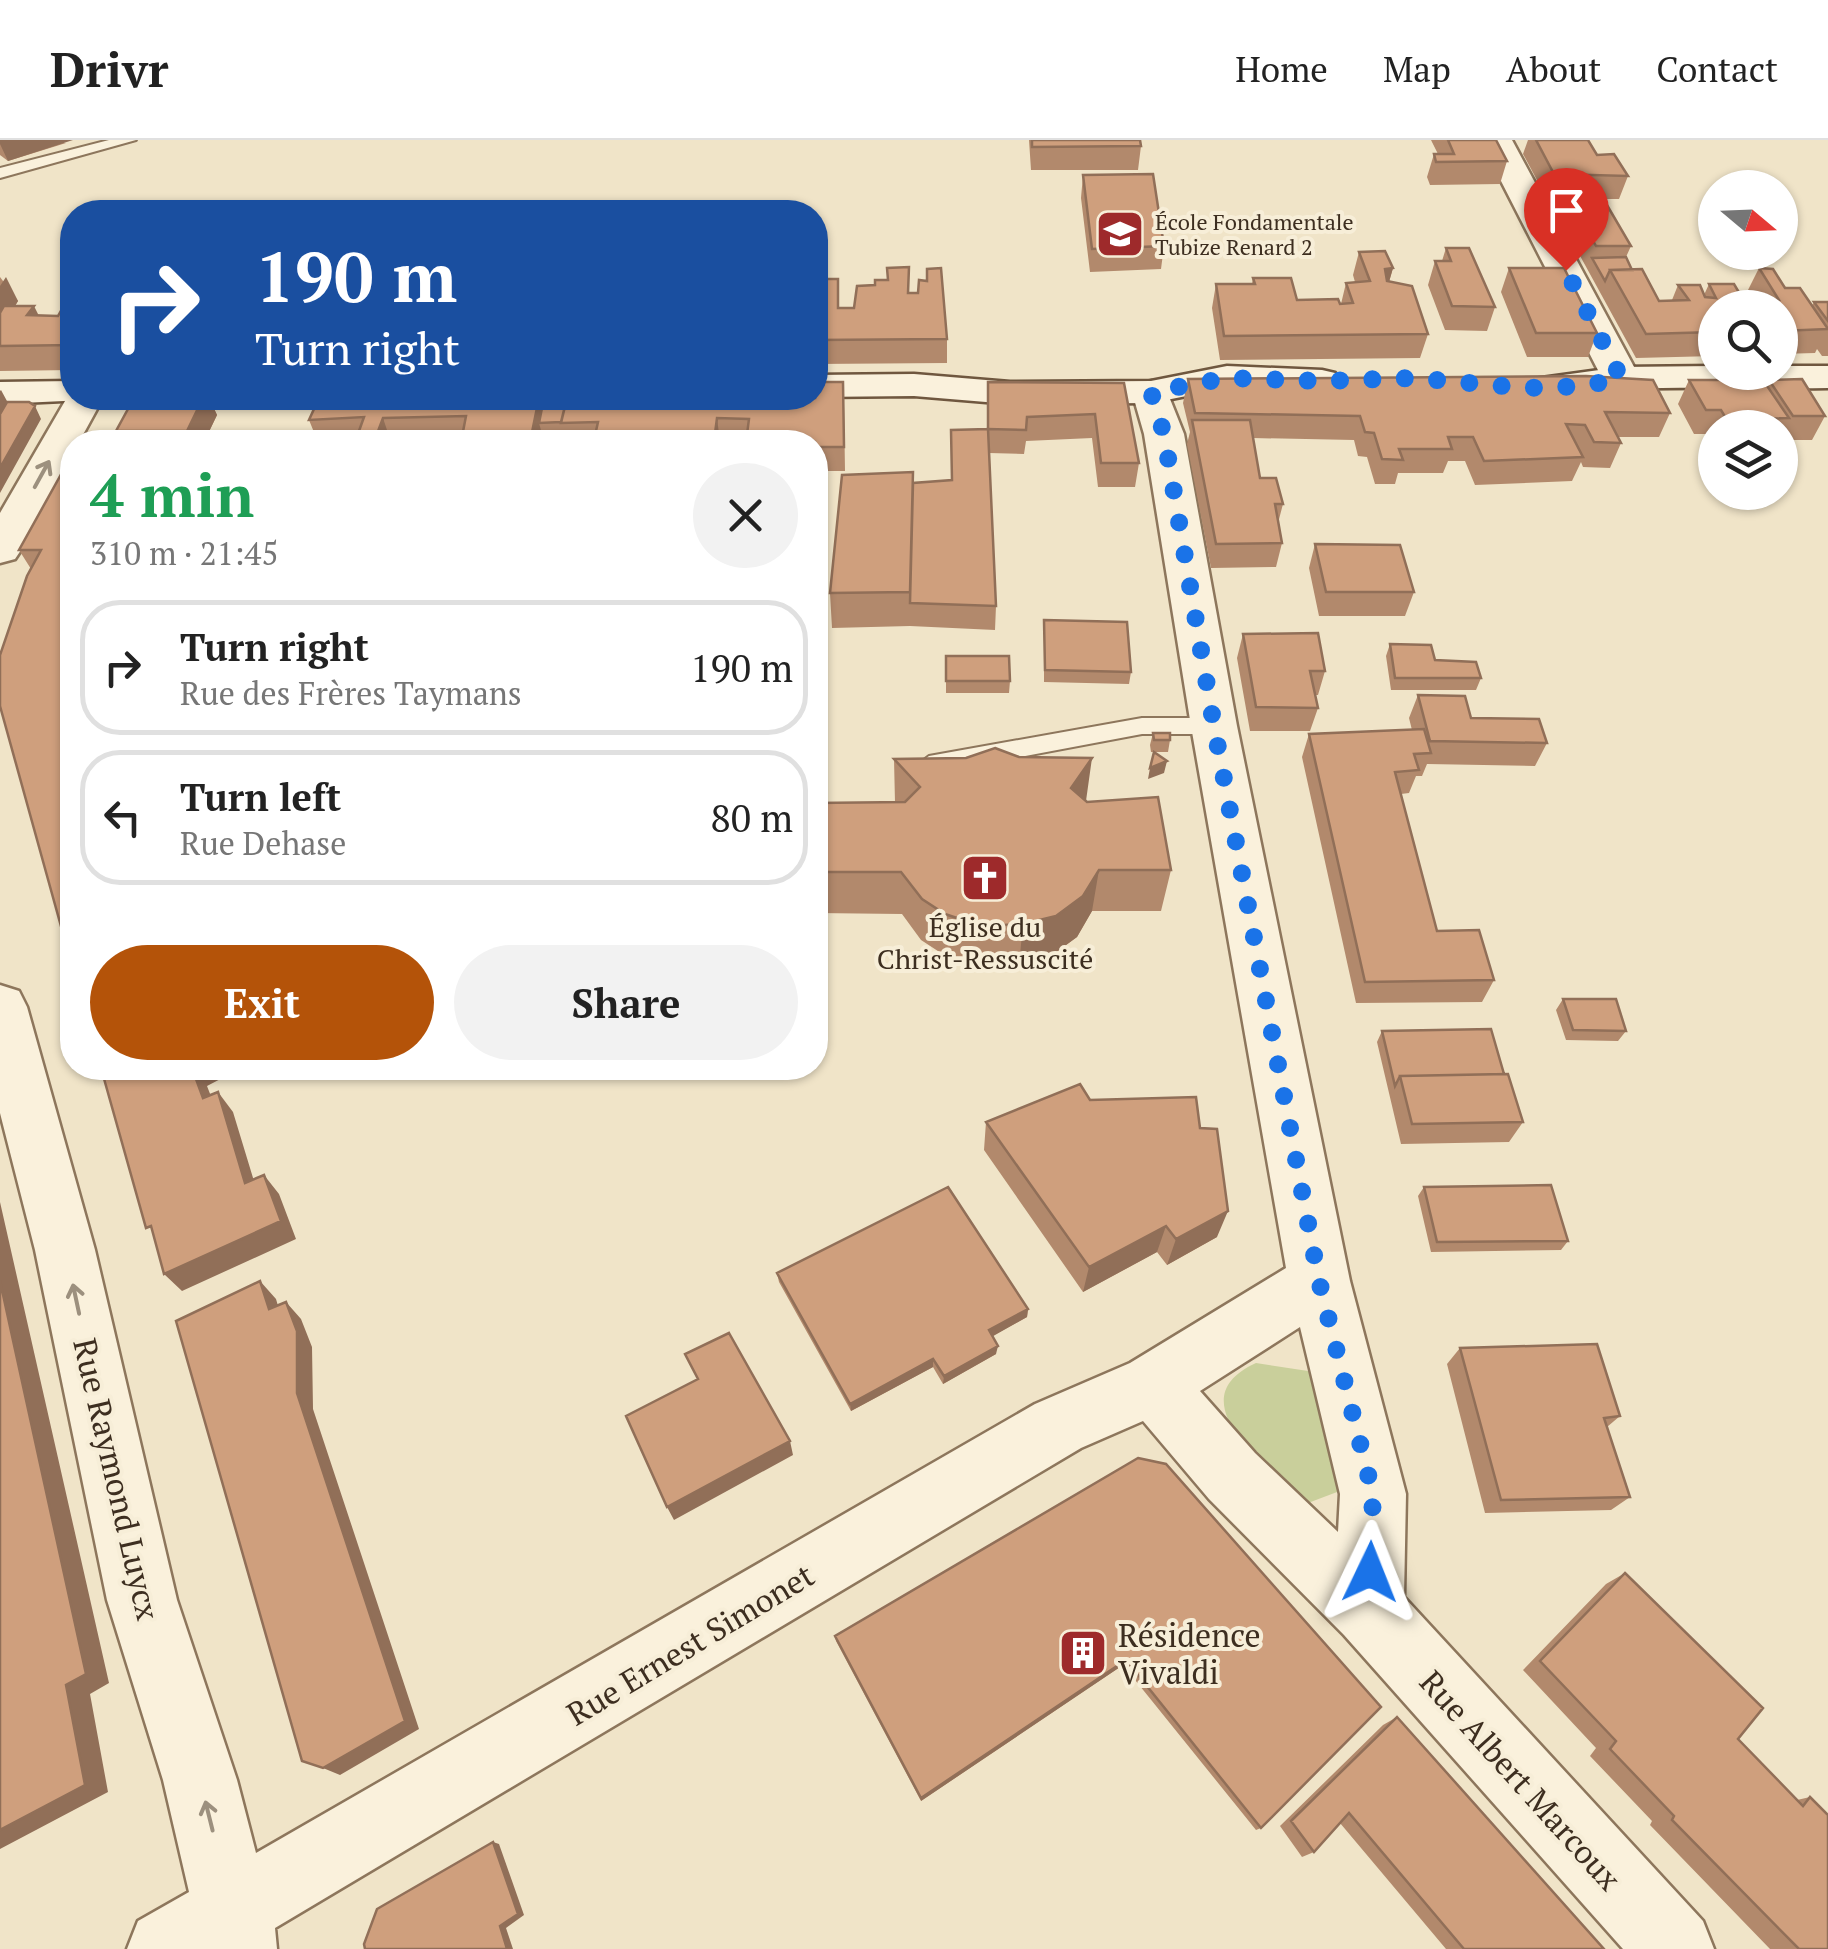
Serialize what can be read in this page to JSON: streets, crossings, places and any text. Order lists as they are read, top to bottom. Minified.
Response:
{"streets":{"street":["Rue Raymond Luycx","Rue Ernest Simonet","Rue Albert Marcoux"]},"crossings":[["Rue Raymond Luycx","Rue Ernest Simonet"]],"one_way":["Rue Raymond Luycx"],"places":{"school or university":["École Fondamentale Tubize Renard 2"],"church":["Église du Christ-Ressuscité"],"building":["Résidence Vivaldi"]},"north":"right","page":{"header":"Drivr","nav":["Home","Map","About","Contact"],"turn":["190 m","Turn right"],"heading":["4 min","310 m · 21:45"],"list":[{"name":"Turn right","note":"Rue des Frères Taymans","value":"190 m"},{"name":"Turn left","note":"Rue Dehase","value":"80 m"}],"buttons":["Exit","Share"]}}
